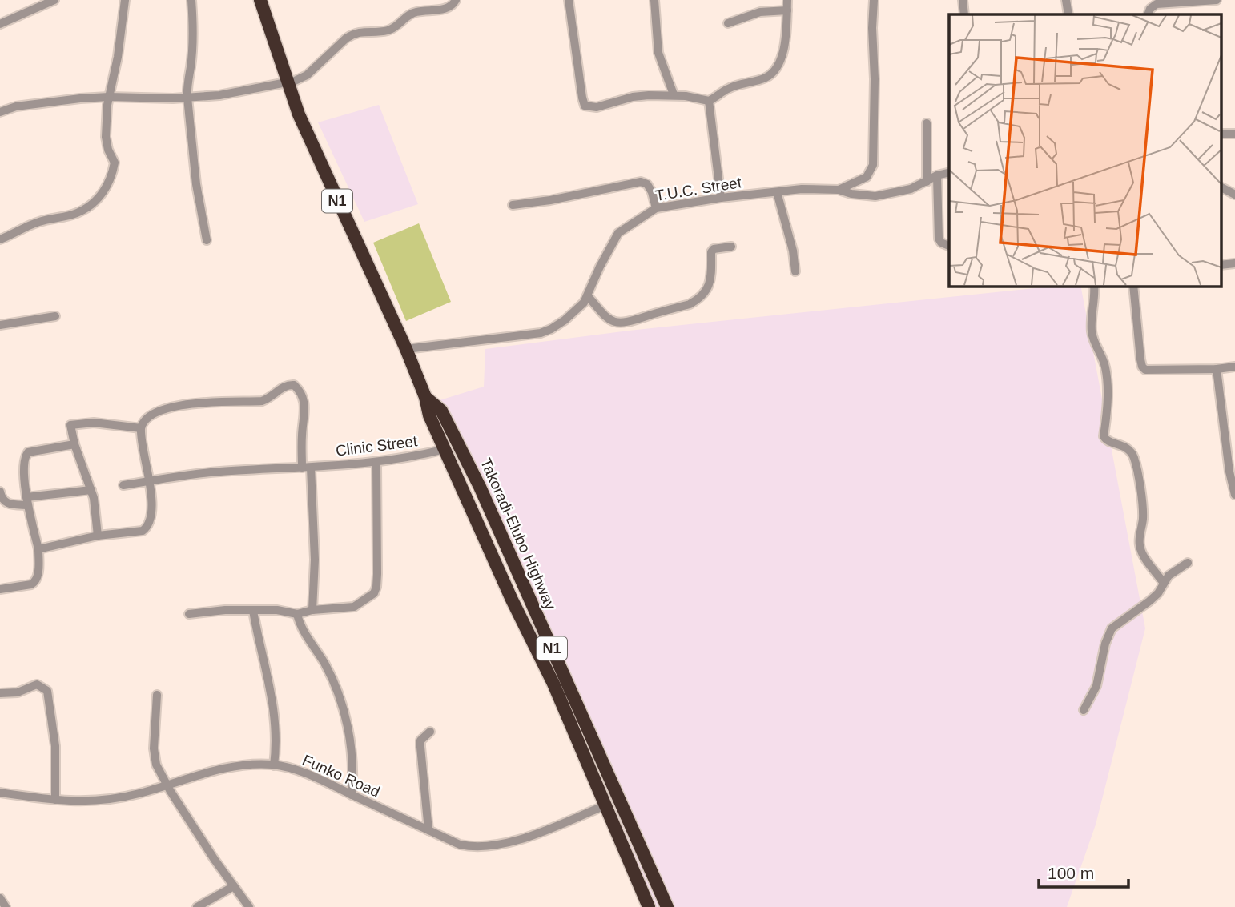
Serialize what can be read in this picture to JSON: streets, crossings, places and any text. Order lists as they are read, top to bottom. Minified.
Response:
{"streets":{"highway":["N1","Takoradi-Elubo Highway"],"street":["T.U.C. Street","Clinic Street","Funko Road"]},"crossings":[["T.U.C. Street","Takoradi-Elubo Highway"],["Clinic Street","Takoradi-Elubo Highway"],["Takoradi-Elubo Highway","Funko Road"]],"scale_bar":"100 m"}
